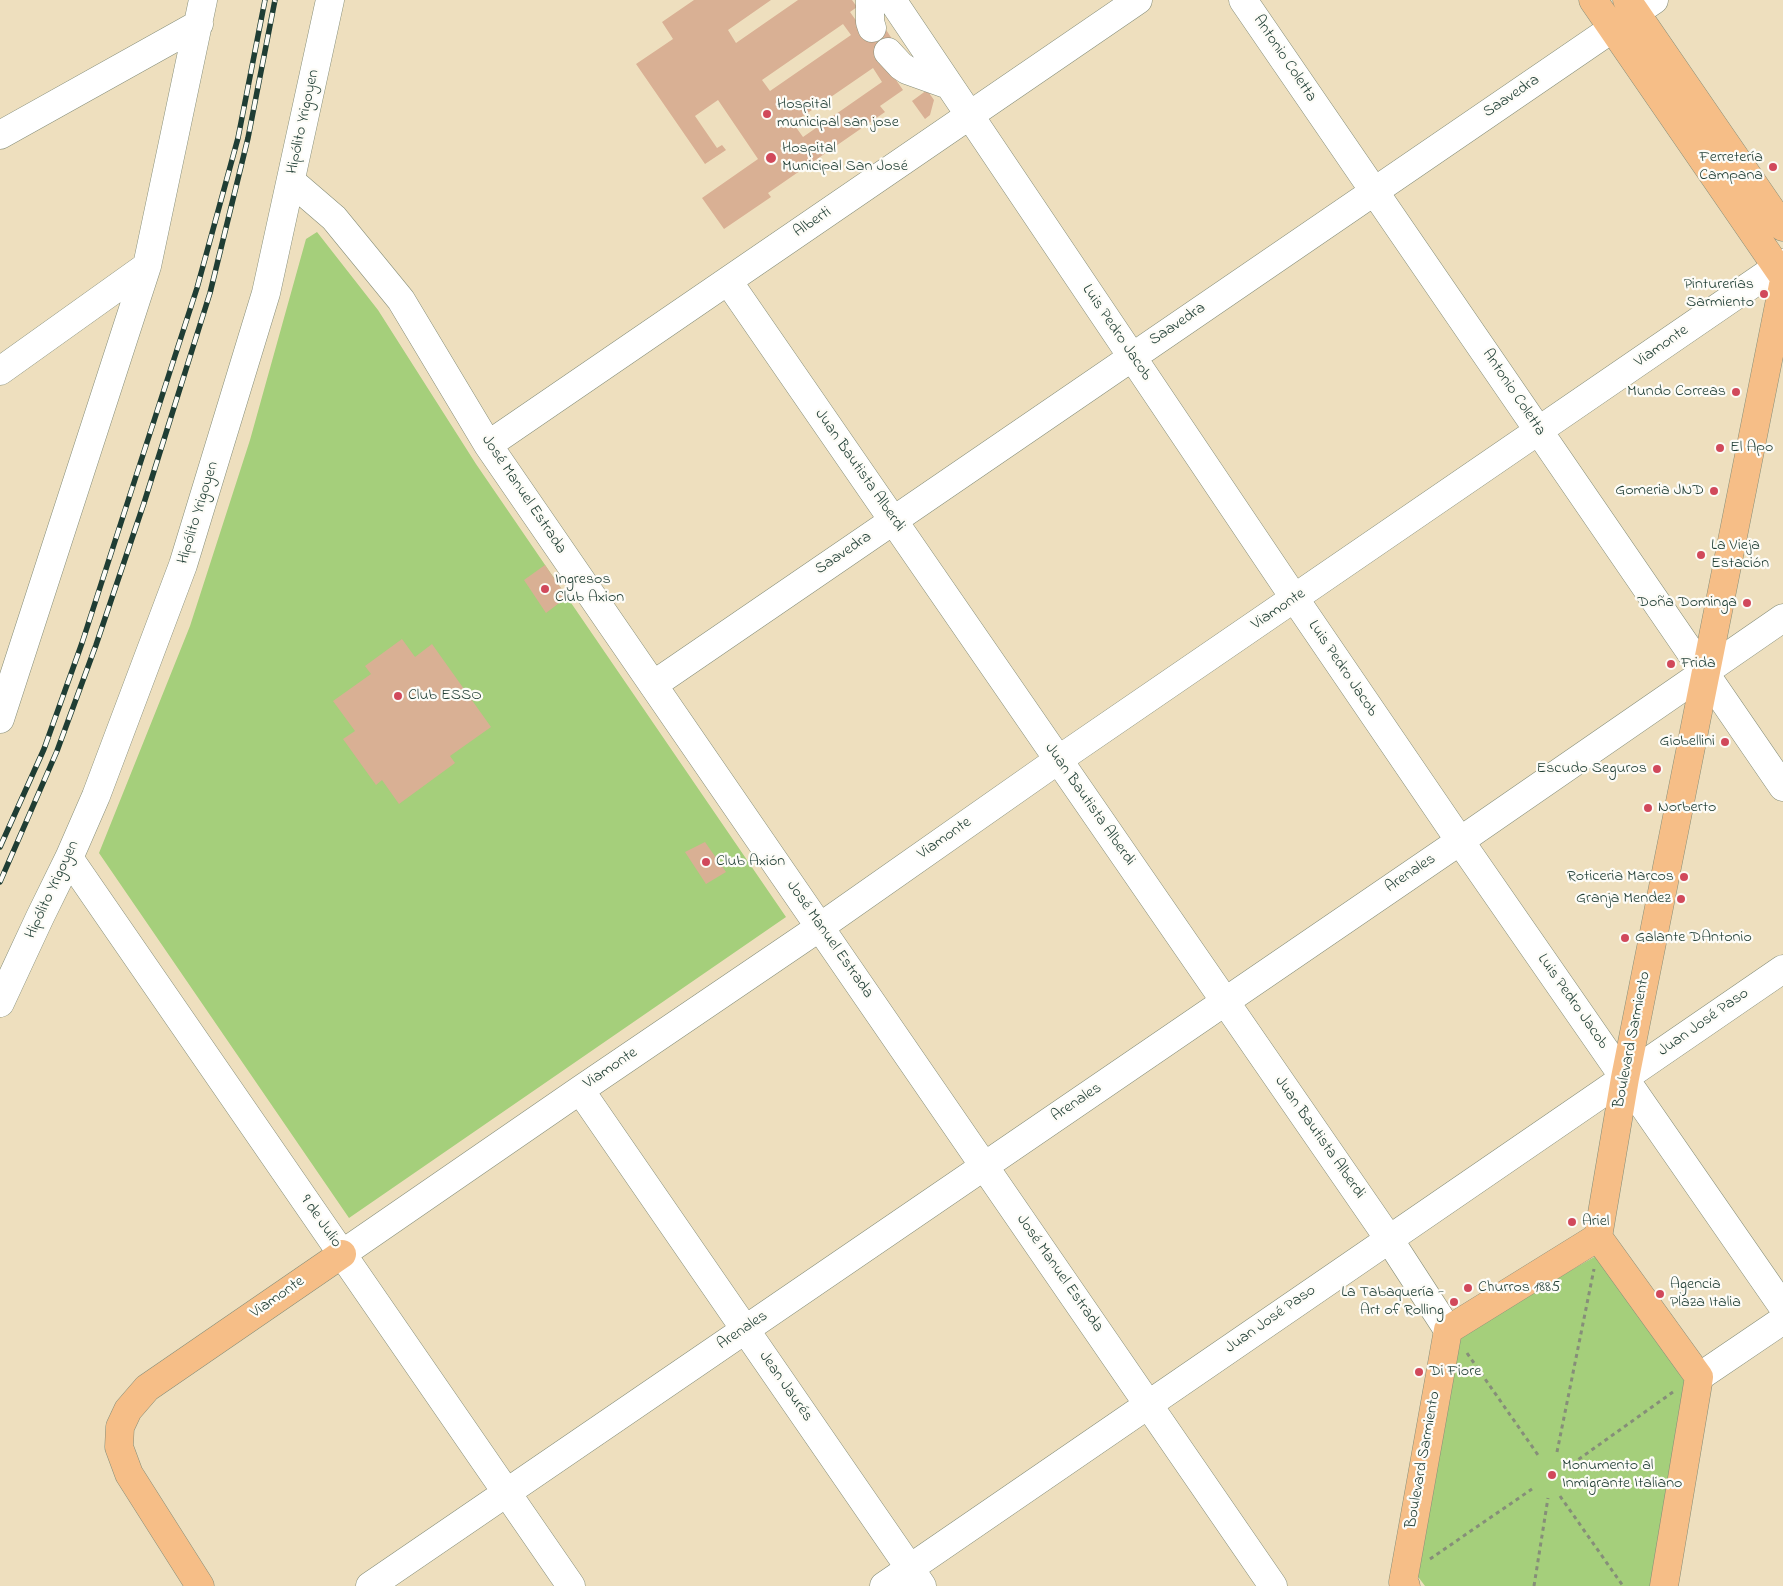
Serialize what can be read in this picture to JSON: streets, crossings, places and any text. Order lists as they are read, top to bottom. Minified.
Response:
{"streets":{"main road":["Viamonte","Boulevard Sarmiento"],"street":["Antonio Coletta","Saavedra","Hipólito Yrigoyen","Alberti","Luis Pedro Jacob","Juan Bautista Alberdi","José Manuel Estrada","Arenales","Juan José Paso","9 de Julio","Jean Jaurés"]},"crossings":[["Antonio Coletta","Saavedra"],["Antonio Coletta","Viamonte"],["Antonio Coletta","Arenales"],["Antonio Coletta","Boulevard Sarmiento"],["Saavedra","Luis Pedro Jacob"],["Saavedra","Juan Bautista Alberdi"],["Saavedra","José Manuel Estrada"],["Hipólito Yrigoyen","José Manuel Estrada"],["Hipólito Yrigoyen","9 de Julio"],["Alberti","Luis Pedro Jacob"],["Alberti","Juan Bautista Alberdi"],["Alberti","José Manuel Estrada"],["Luis Pedro Jacob","Viamonte"],["Luis Pedro Jacob","Arenales"],["Luis Pedro Jacob","Juan José Paso"],["Luis Pedro Jacob","Boulevard Sarmiento"],["Viamonte","Juan Bautista Alberdi"],["Viamonte","José Manuel Estrada"],["Viamonte","Boulevard Sarmiento"],["Viamonte","9 de Julio"],["Viamonte","Jean Jaurés"],["Juan Bautista Alberdi","Arenales"],["Juan Bautista Alberdi","Juan José Paso"],["Juan Bautista Alberdi","Boulevard Sarmiento"],["José Manuel Estrada","Arenales"],["José Manuel Estrada","Juan José Paso"],["Arenales","Boulevard Sarmiento"],["Arenales","9 de Julio"],["Arenales","Jean Jaurés"],["Juan José Paso","Boulevard Sarmiento"],["Juan José Paso","Jean Jaurés"]],"places":["Hospital municipal san jose","Hospital Municipal San José","Ferretería Campana","Pinturerías Sarmiento","Mundo Correas","El Apo","Gomeria JND","La Vieja Estación","Ingresos Club Axion","Doña Dominga","Frida","Club ESSO","Giobellini","Escudo Seguros","Norberto","Club Axión","Roticeria Marcos","Granja Mendez","Galante DAntonio","Ariel","Churros 1885","Agencia Plaza Italia","La Tabaquería - Art of Rolling","Di Fiore","Monumento al Inmigrante Italiano"]}
